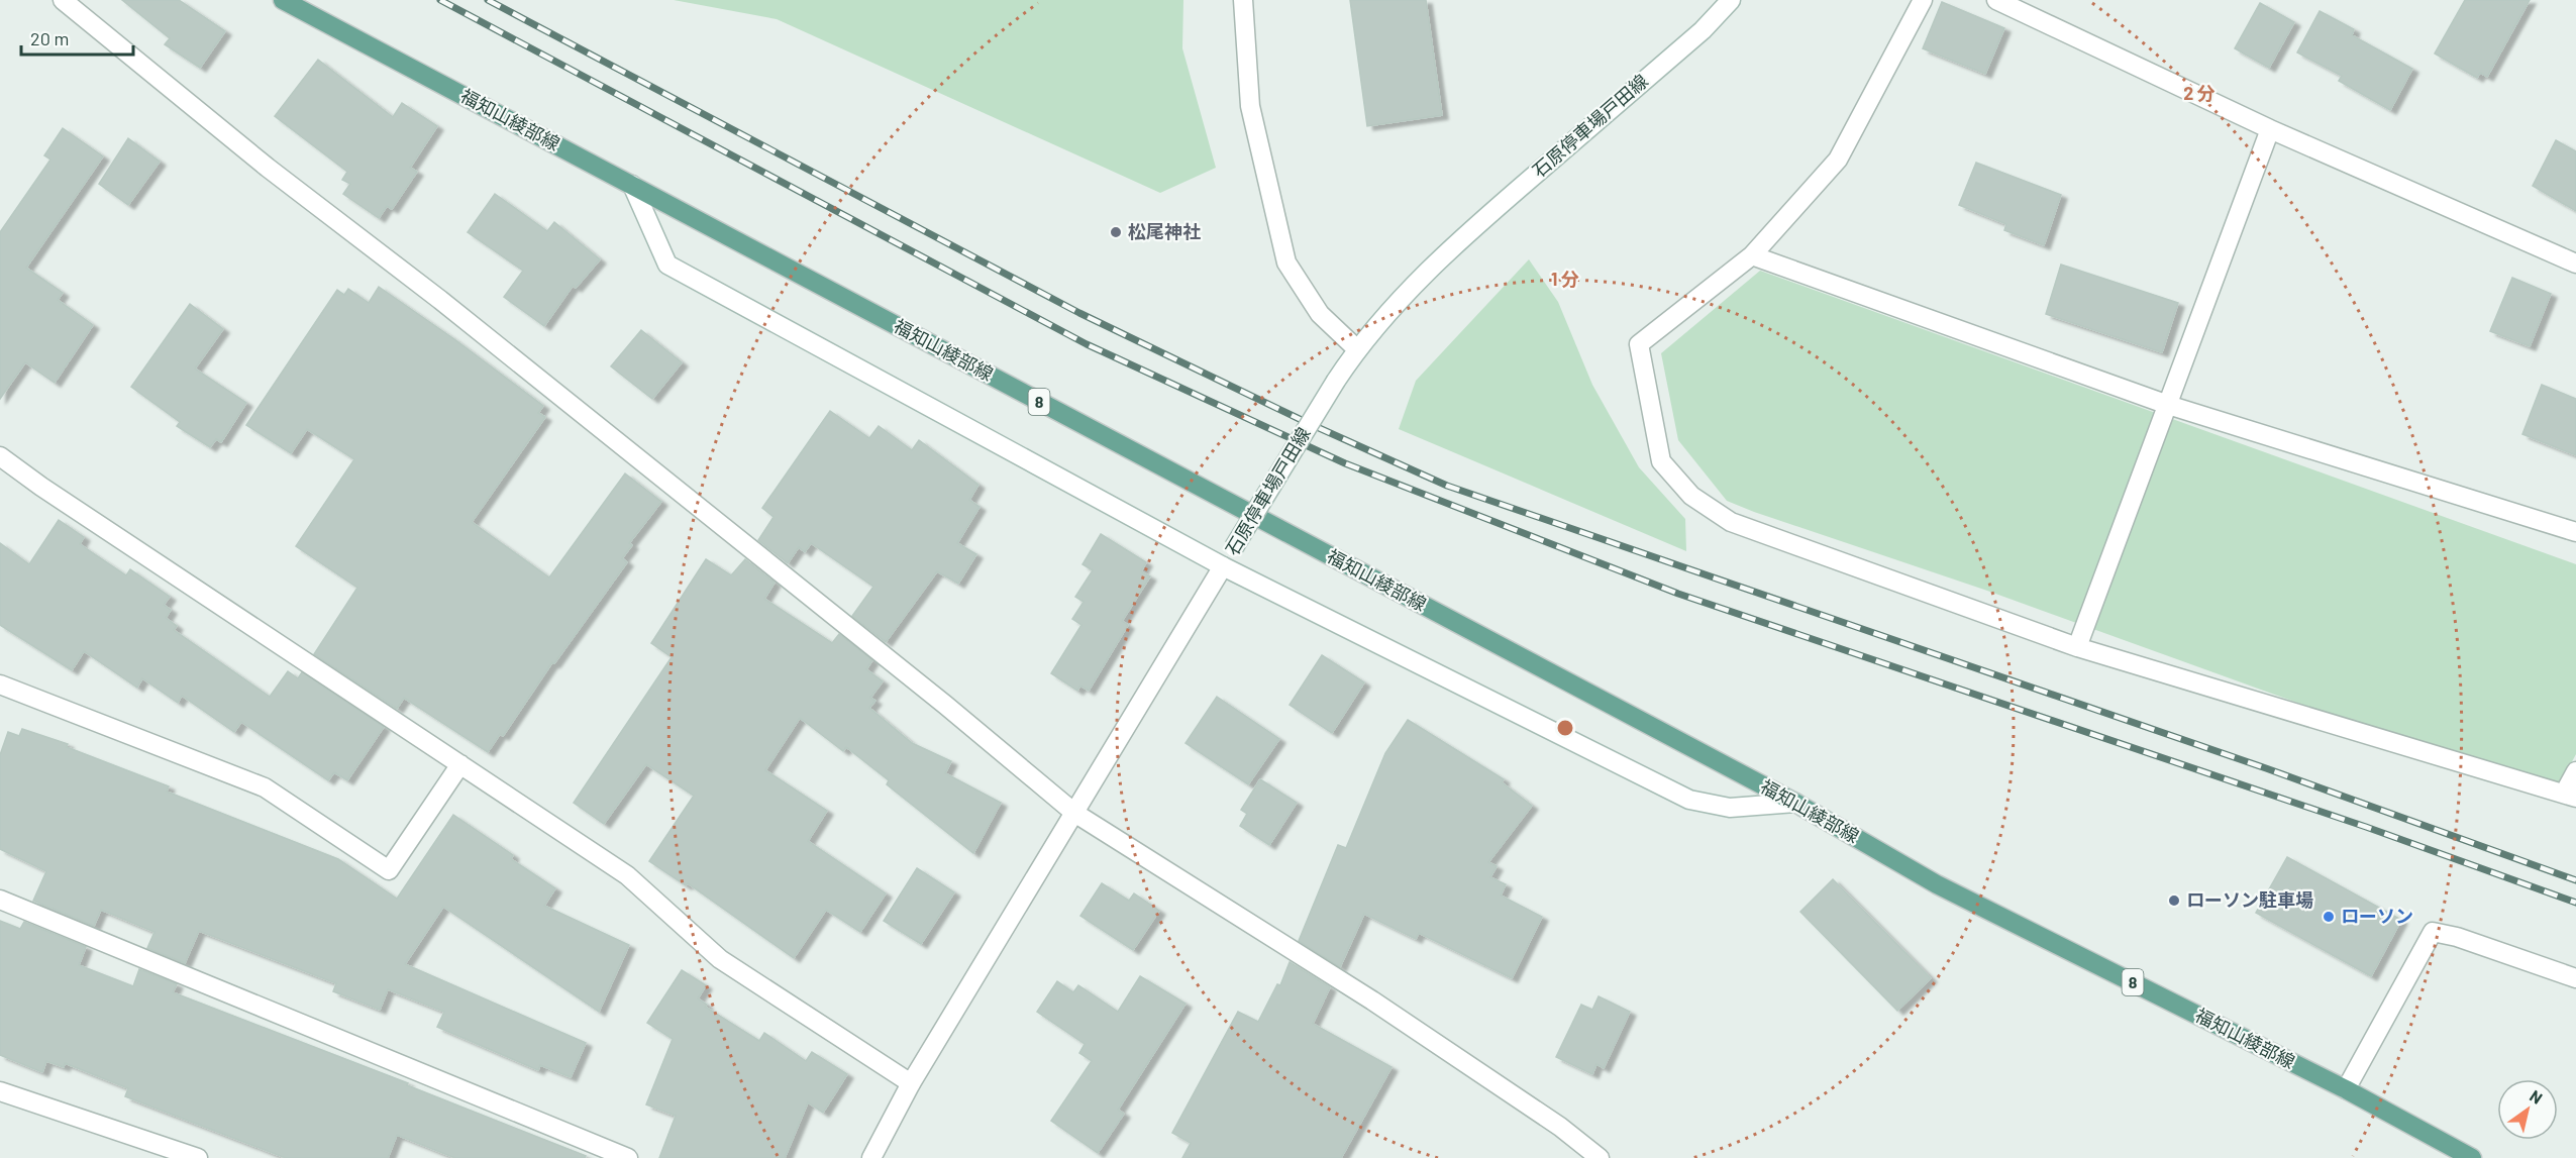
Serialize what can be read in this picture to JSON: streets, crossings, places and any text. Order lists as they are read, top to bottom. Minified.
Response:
{"streets":{"main road":["福知山綾部線","8"],"street":["石原停車場戸田線"]},"crossings":[["福知山綾部線","石原停車場戸田線"]],"places":["松尾神社","ローソン駐車場","ローソン"],"scale_bar":"20 m","north":"top right","rings":["2 分","1 分"]}
